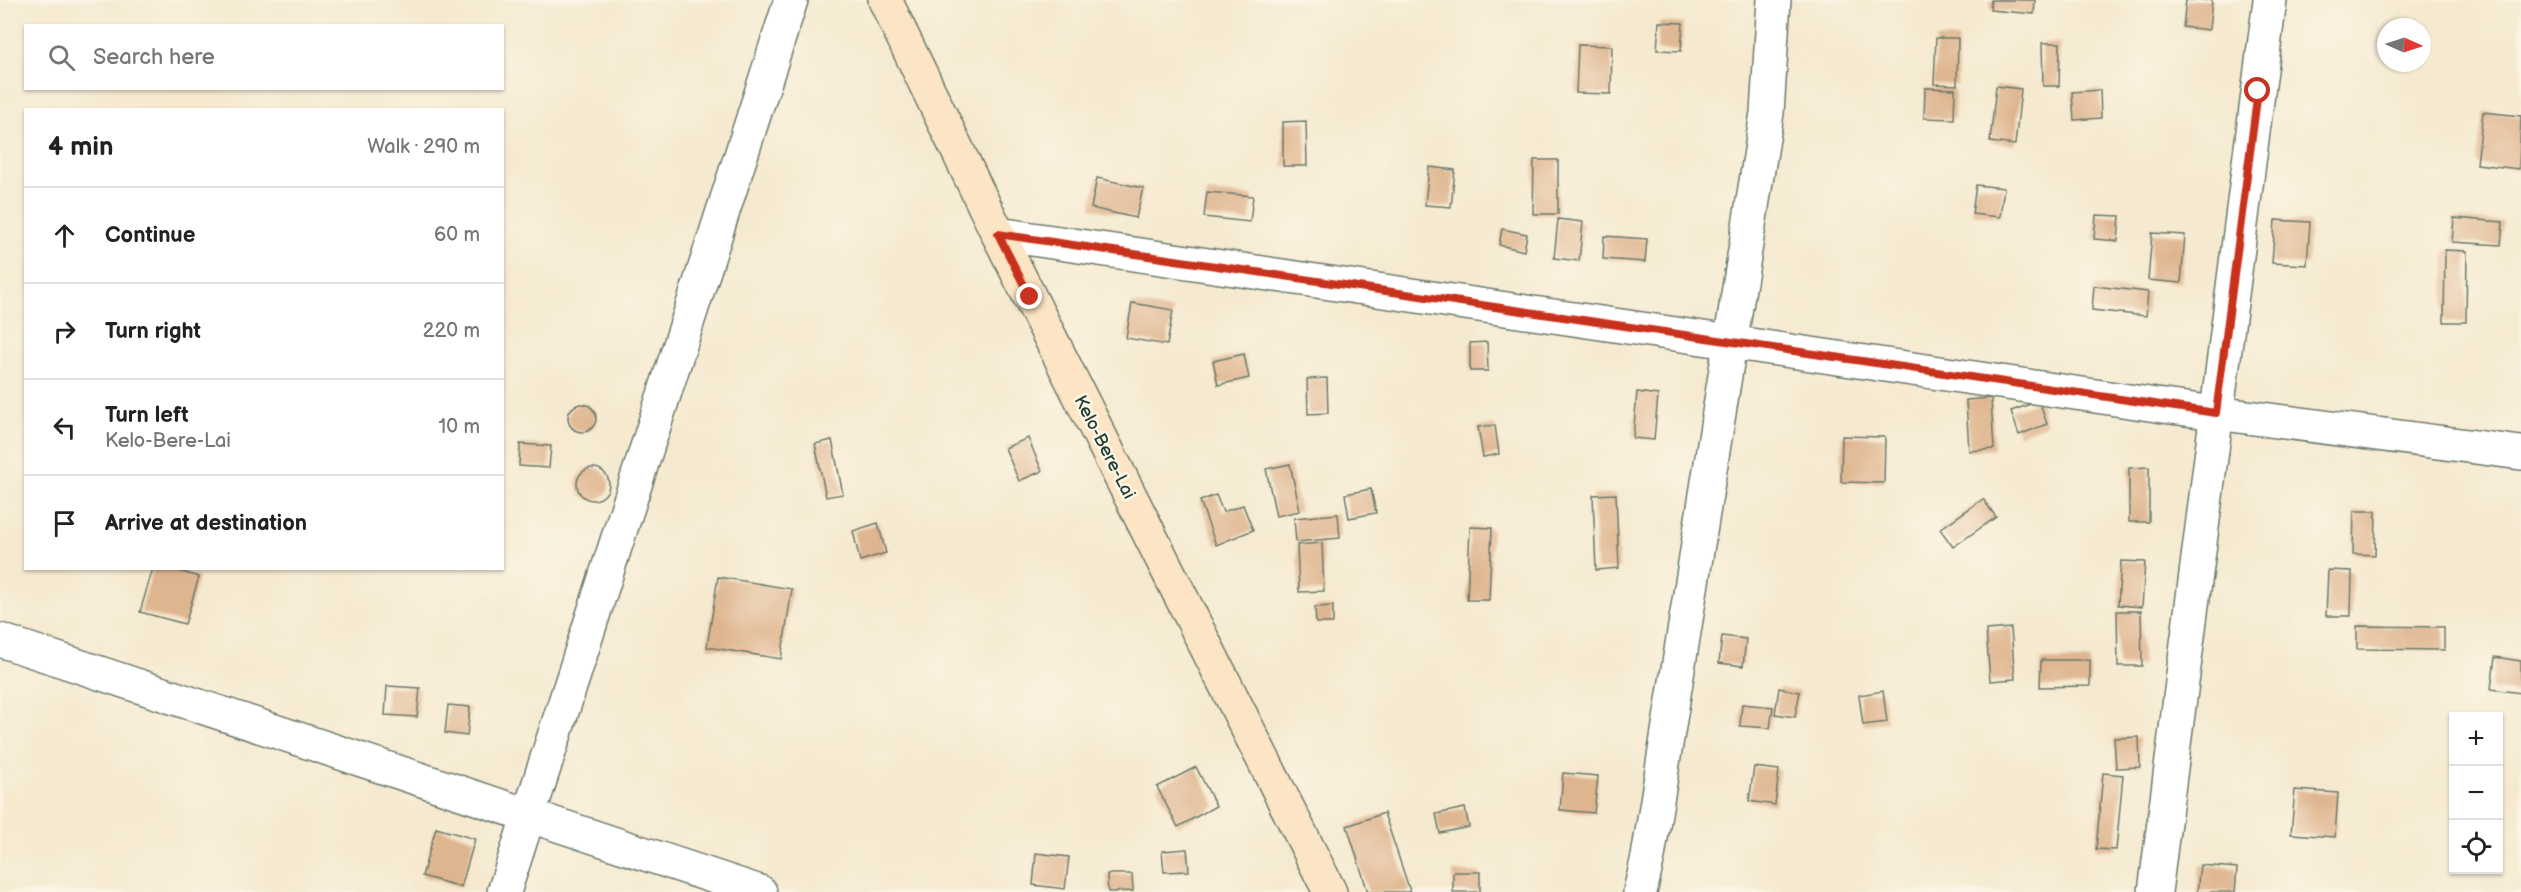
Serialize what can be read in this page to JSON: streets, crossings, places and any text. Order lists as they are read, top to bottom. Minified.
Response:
{"streets":{"main road":["Kelo-Bere-Lai"]},"north":"right","page":{"search":"Search here","heading":["4 min","Walk · 290 m"],"list":[["Continue","60 m"],["Turn right","220 m"],["Turn left","Kelo-Bere-Lai","10 m"],"Arrive at destination"],"map_buttons":["+","−"]}}
